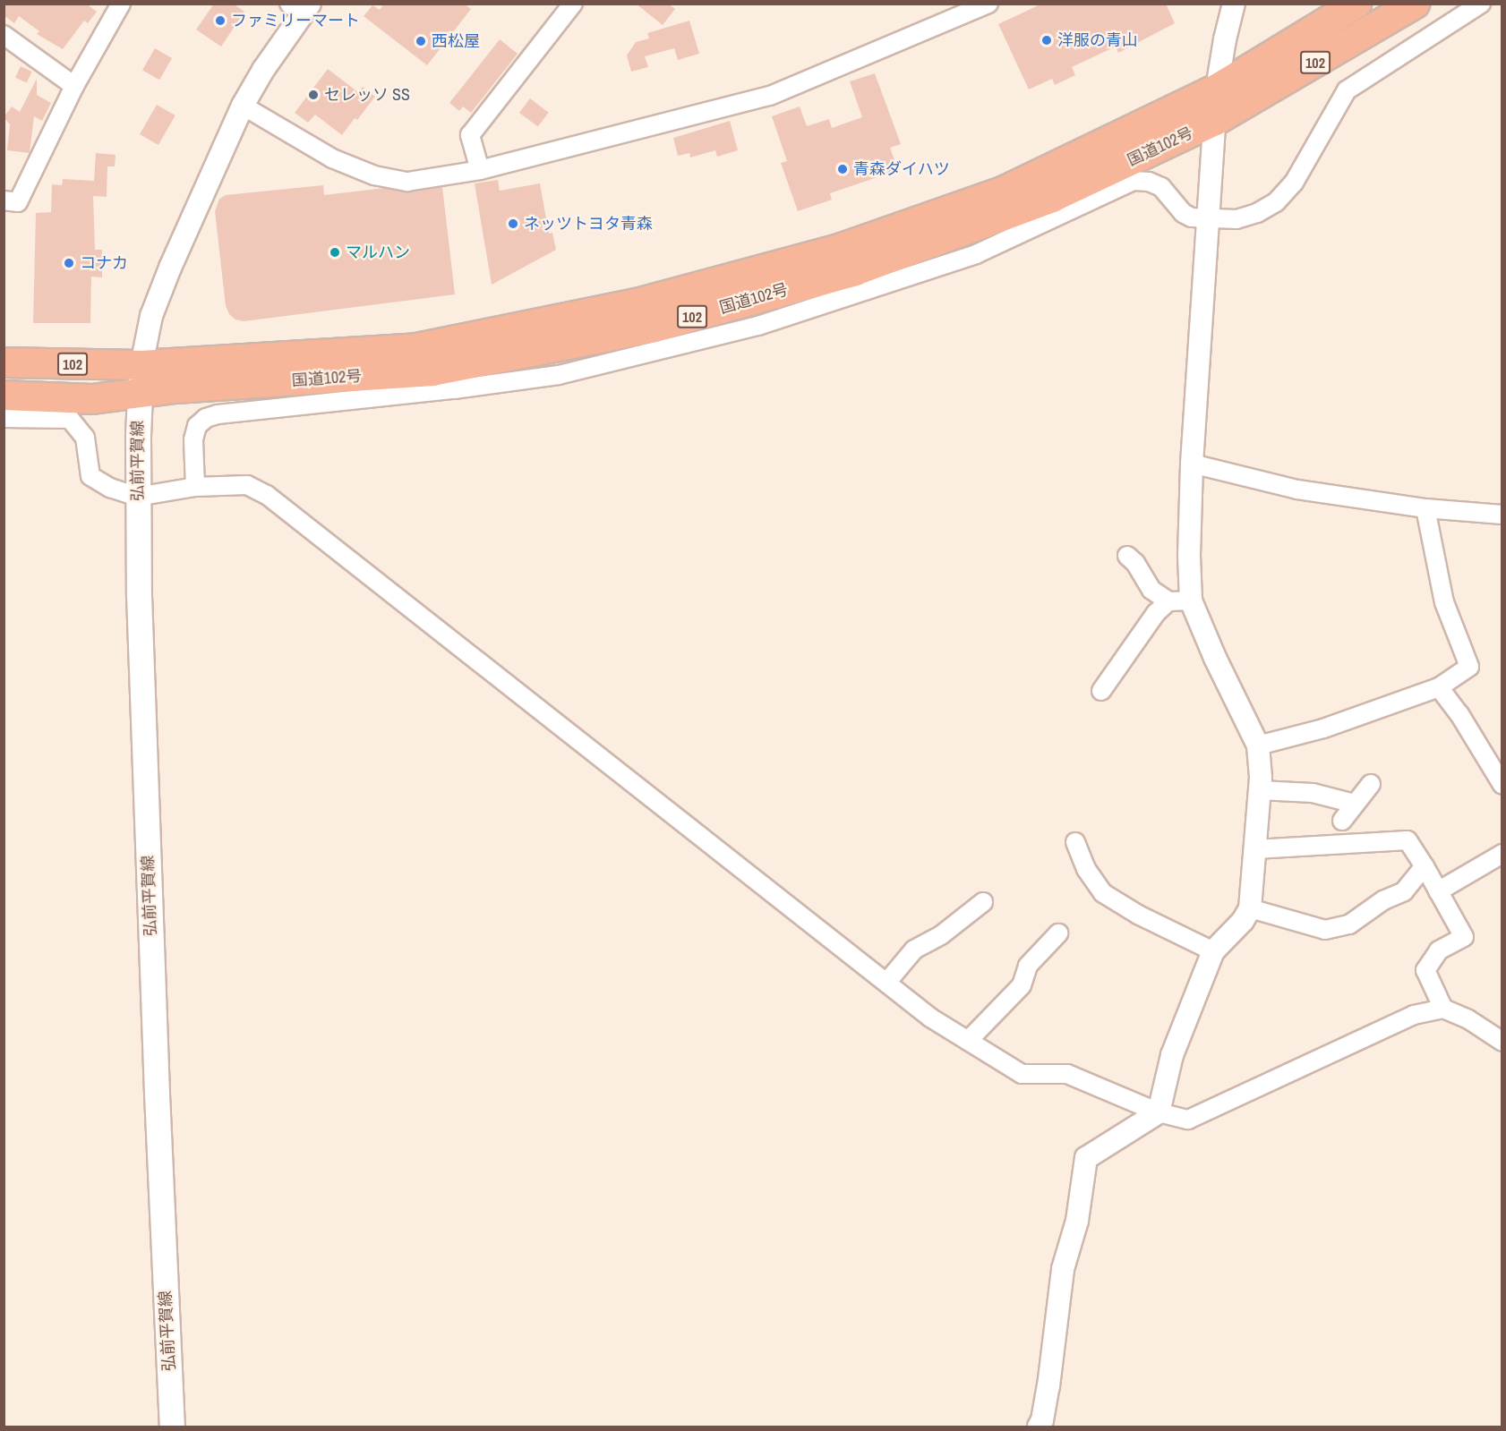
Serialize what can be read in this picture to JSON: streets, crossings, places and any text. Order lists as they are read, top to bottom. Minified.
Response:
{"streets":{"highway":["102","国道102号"],"main road":["弘前平賀線"]},"crossings":[["国道102号","弘前平賀線"]],"places":["ファミリーマート","洋服の青山","西松屋","セレッソ SS","青森ダイハツ","ネッツトヨタ青森","マルハン","コナカ"]}
